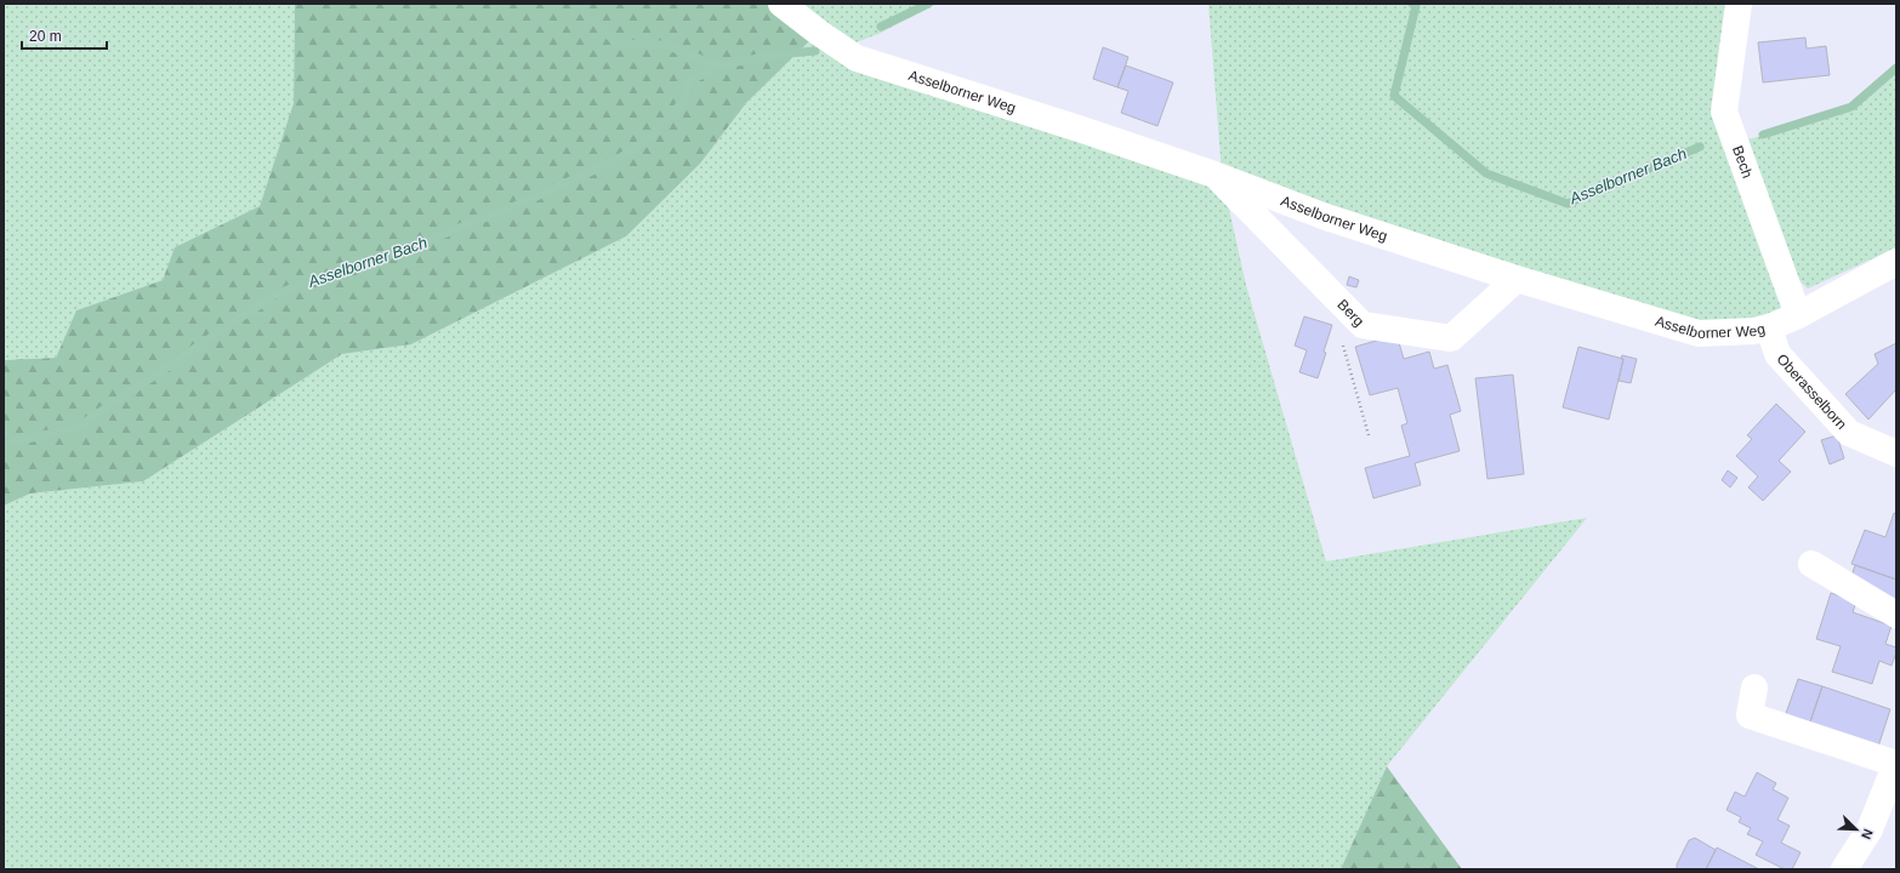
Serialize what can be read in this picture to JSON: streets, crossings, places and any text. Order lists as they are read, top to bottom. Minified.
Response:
{"streets":{"street":["Asselborner Weg","Bech","Berg","Oberasselborn"]},"crossings":[["Asselborner Weg","Bech"],["Asselborner Weg","Berg"],["Asselborner Weg","Oberasselborn"]],"water":["Asselborner Bach"],"scale_bar":"20 m","north":"bottom right"}
